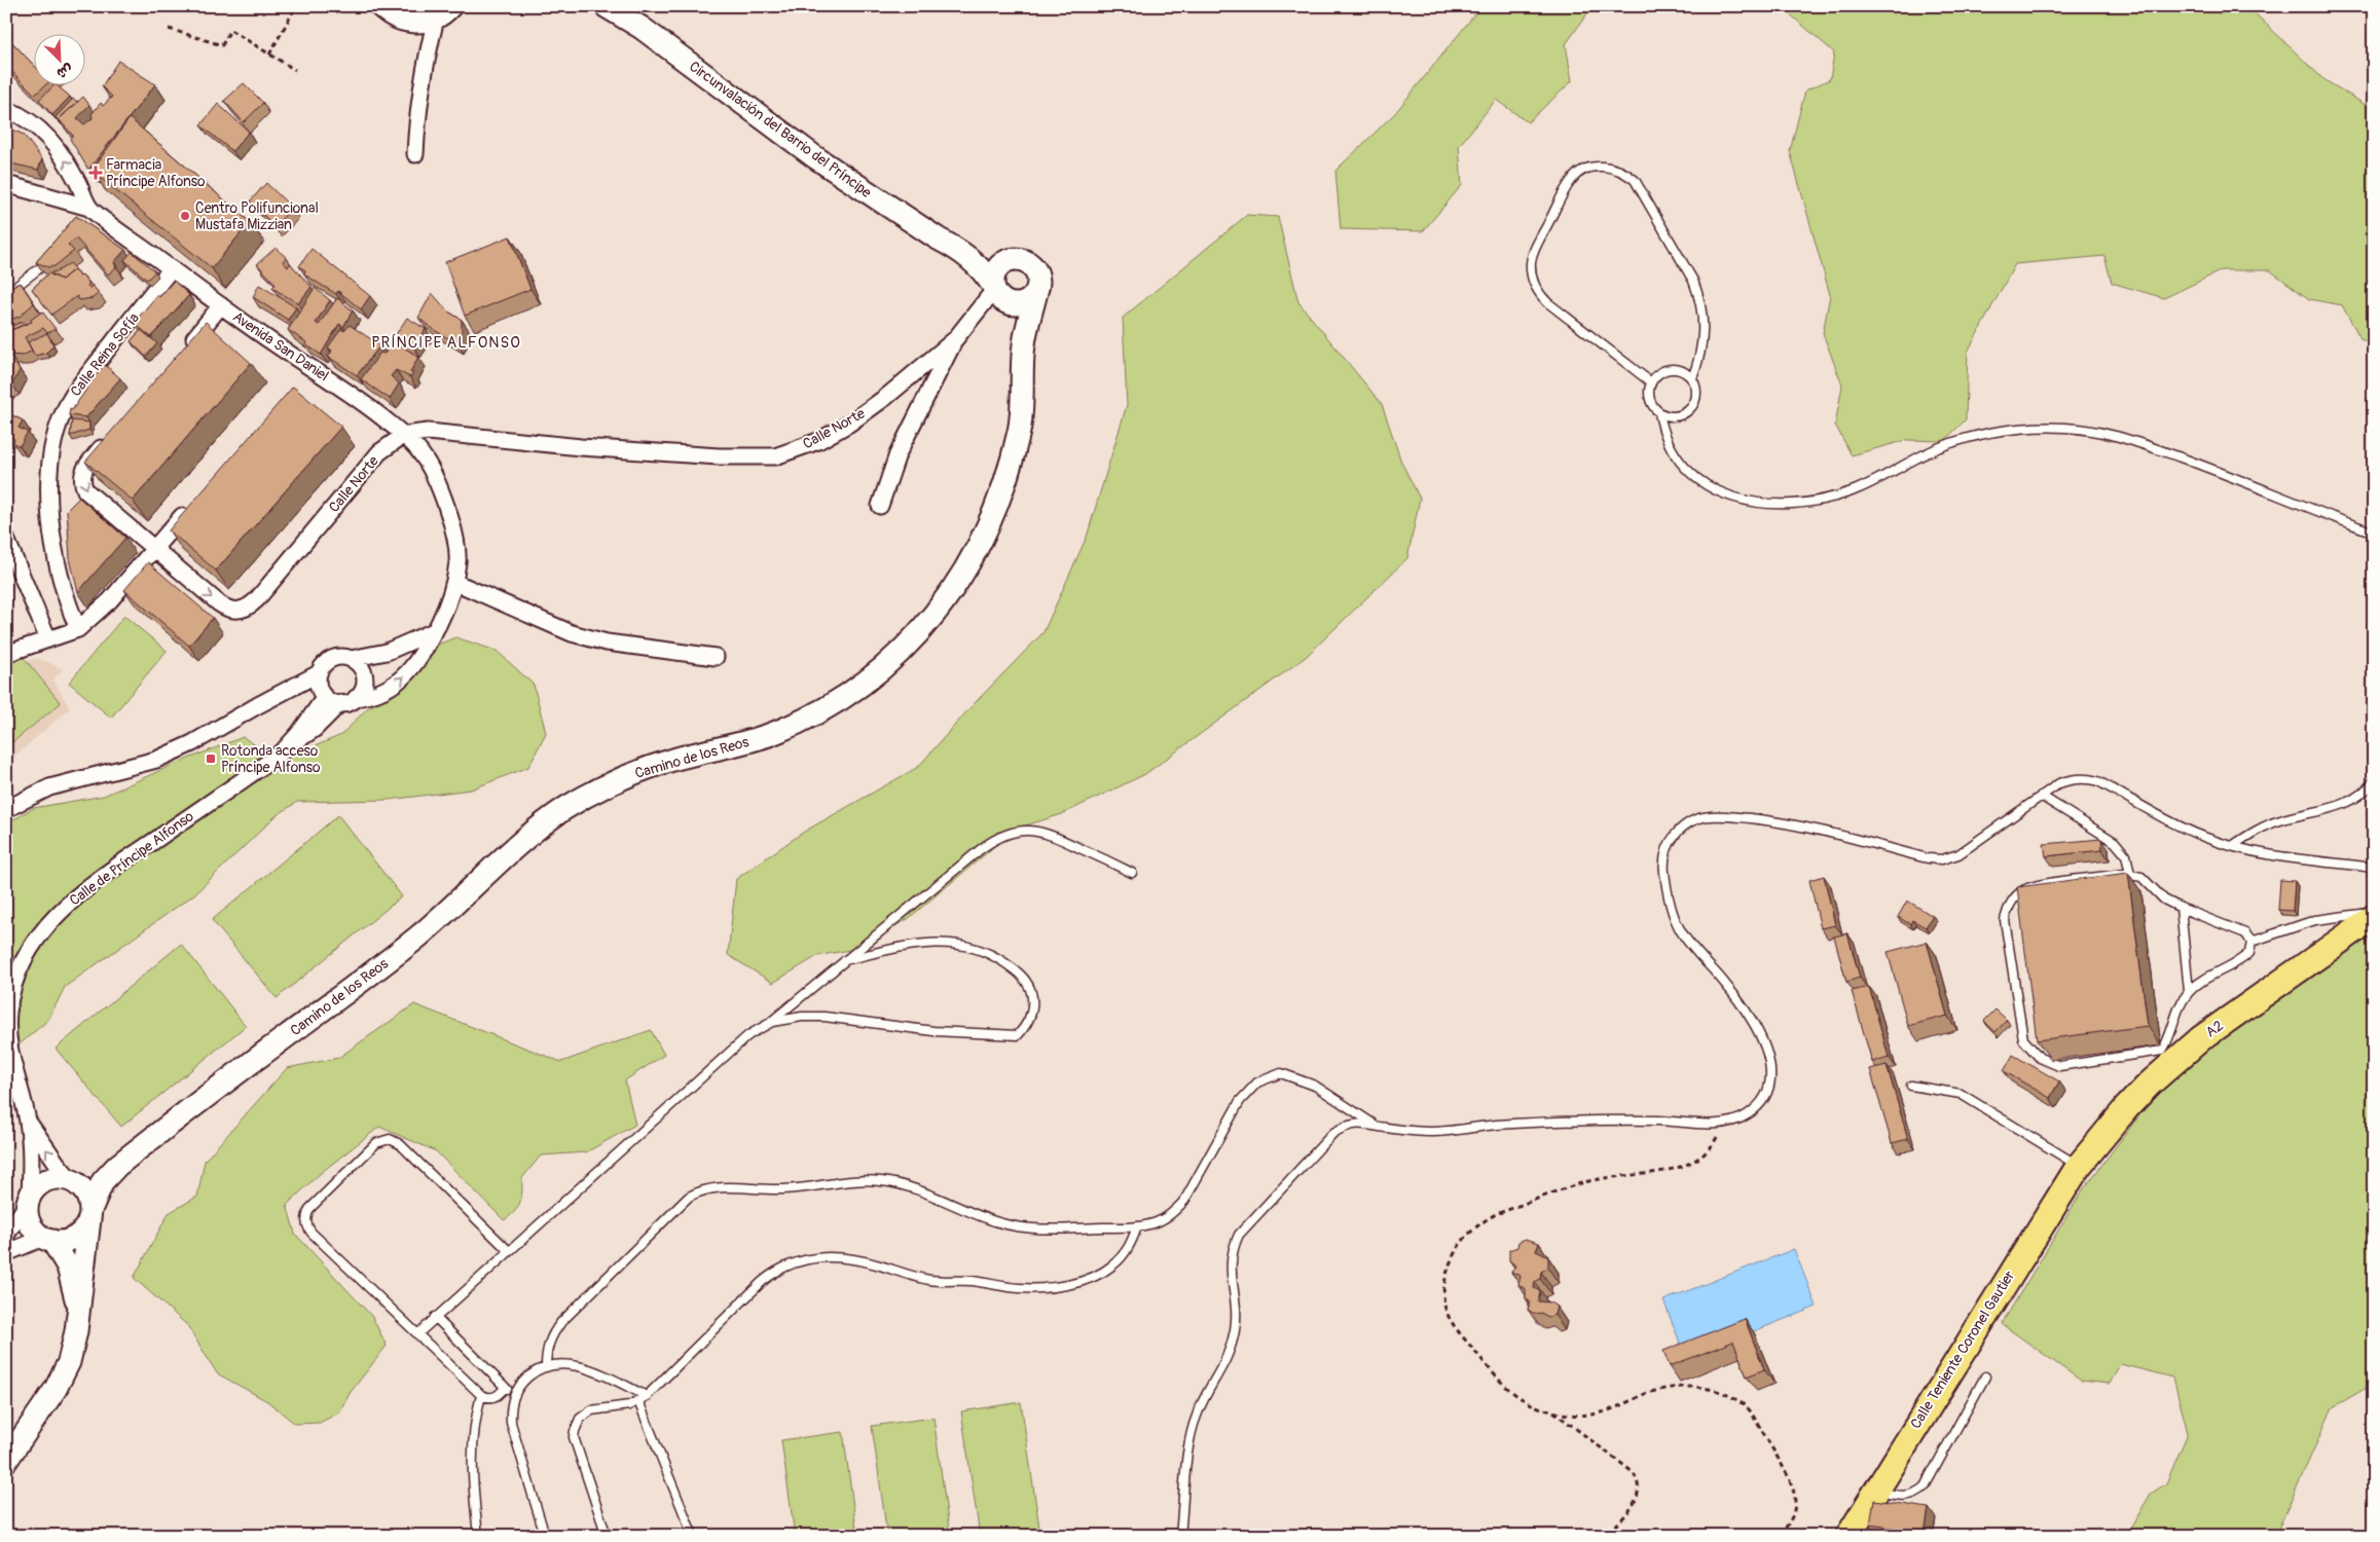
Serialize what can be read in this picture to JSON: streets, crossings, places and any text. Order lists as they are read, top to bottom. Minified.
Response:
{"streets":{"main road":["A2","Calle Teniente Coronel Gautier"],"street":["Circunvalación del Barrio del Príncipe","Avenida San Daniel","Calle Reina Sofía","Calle Norte","Camino de los Reos","Calle de Príncipe Alfonso"]},"crossings":[["Circunvalación del Barrio del Príncipe","Camino de los Reos"],["Avenida San Daniel","Calle Reina Sofía"],["Avenida San Daniel","Calle Norte"],["Camino de los Reos","Calle de Príncipe Alfonso"],["A2","Calle Teniente Coronel Gautier"]],"districts":["PRÍNCIPE ALFONSO"],"places":{"health":["Farmacia Príncipe Alfonso"],"other":["Centro Polifuncional Mustafa Mizzian"],"transit":["Rotonda acceso Príncipe Alfonso"]},"north":"bottom right"}
